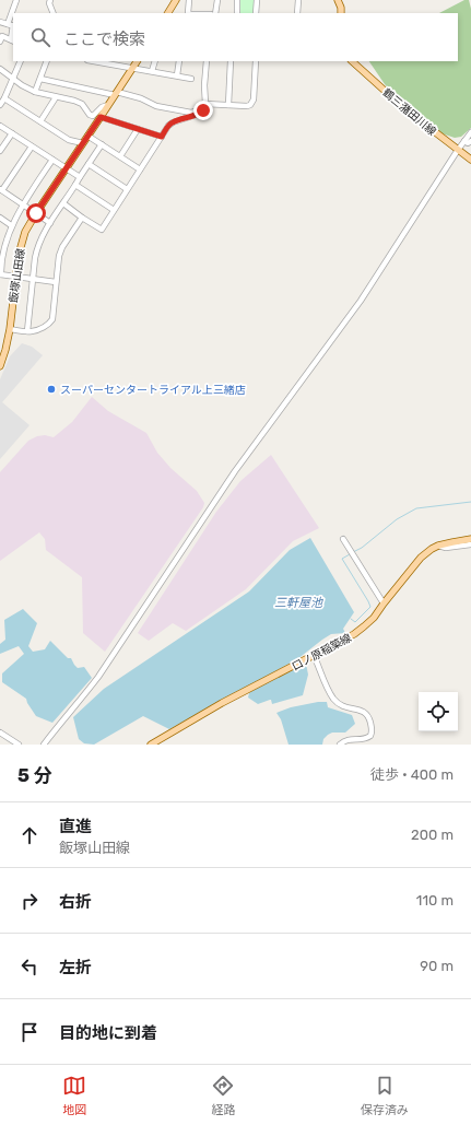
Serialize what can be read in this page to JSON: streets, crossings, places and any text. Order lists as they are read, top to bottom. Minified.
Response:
{"streets":{"main road":["鶴三潴田川線","飯塚山田線","口ノ原稲築線"]},"water":["三軒屋池"],"places":["スーパーセンタートライアル上三緒店"],"page":{"search":"ここで検索","heading":["5 分","徒歩 · 400 m"],"list":[["直進","飯塚山田線","200 m"],["右折","110 m"],["左折","90 m"],"目的地に到着"],"nav":["地図","経路","保存済み"]}}
